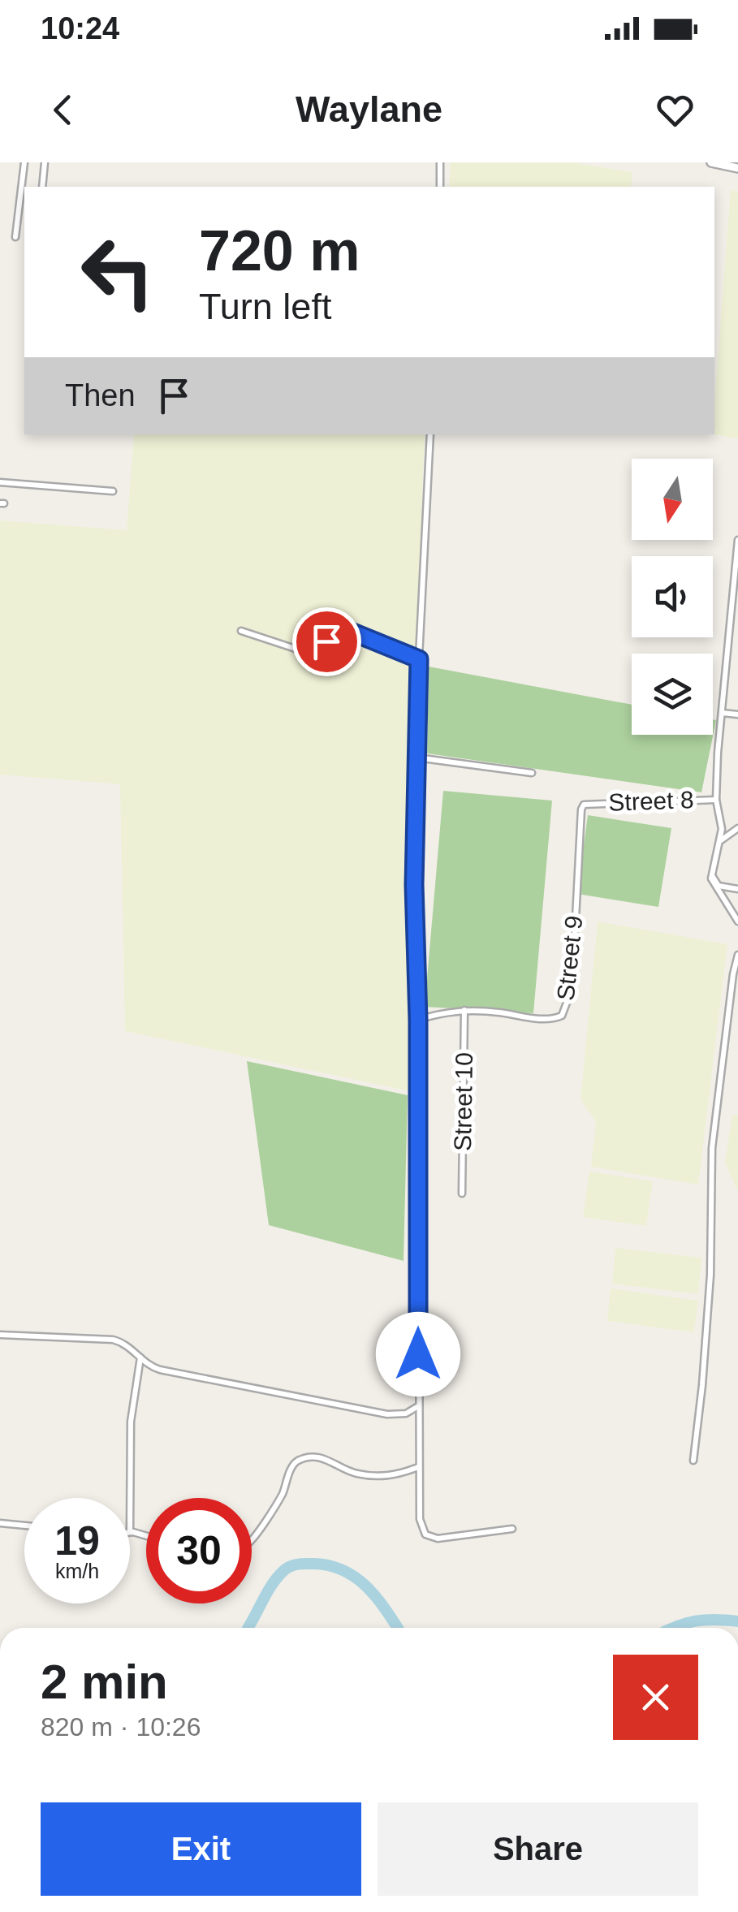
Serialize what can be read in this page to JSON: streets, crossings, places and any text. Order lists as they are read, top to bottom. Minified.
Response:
{"streets":{"street":["Street 8","Street 9","Street 10"]},"crossings":[["Street 8","Street 9"],["Street 9","Street 10"]],"north":"bottom","page":{"status":"10:24","header":"Waylane","turn":["720 m","Turn left"],"then":"Then","speed":"19 km/h","limit":"30","heading":["2 min","820 m · 10:26"],"buttons":["Exit","Share"]}}
